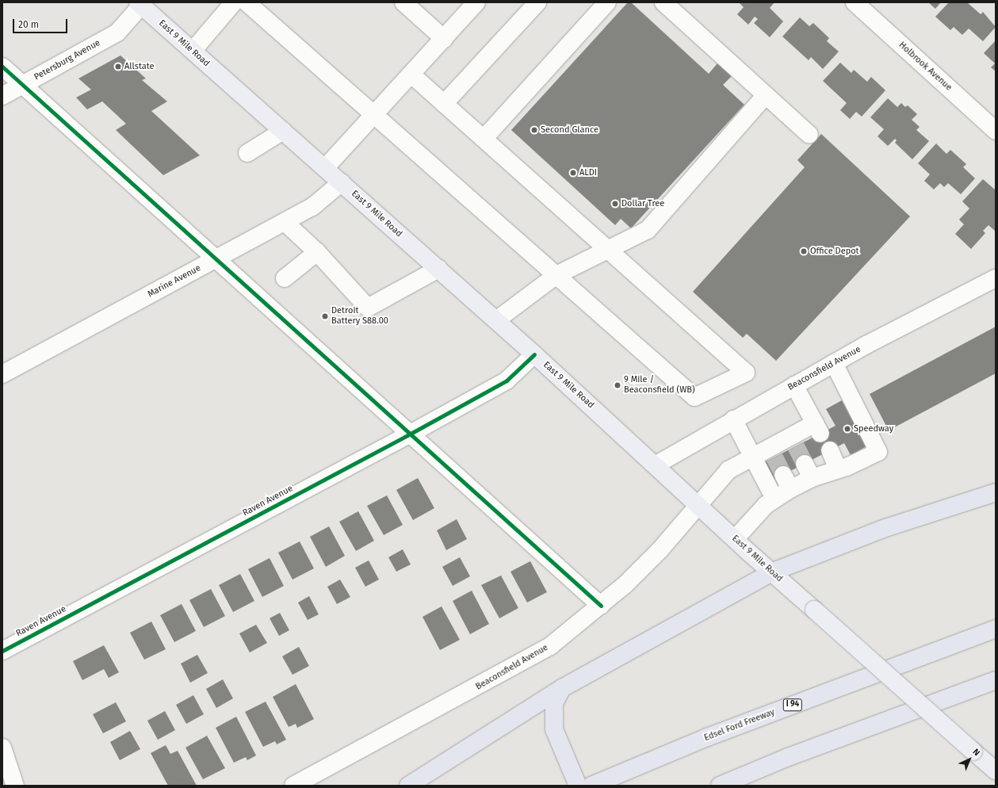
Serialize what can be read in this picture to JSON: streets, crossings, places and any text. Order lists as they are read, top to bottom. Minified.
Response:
{"streets":{"highway":["I 94","Edsel Ford Freeway"],"main road":["East 9 Mile Road"],"street":["Petersburg Avenue","Holbrook Avenue","Marine Avenue","Beaconsfield Avenue","Raven Avenue"]},"crossings":[["East 9 Mile Road","Petersburg Avenue"],["East 9 Mile Road","Marine Avenue"],["East 9 Mile Road","Beaconsfield Avenue"],["East 9 Mile Road","Raven Avenue"]],"places":["Allstate","Second Glance","ALDI","Dollar Tree","Office Depot","Detroit Battery S88.00","9 Mile / Beaconsfield (WB)","Speedway"],"scale_bar":"20 m","north":"top right"}
